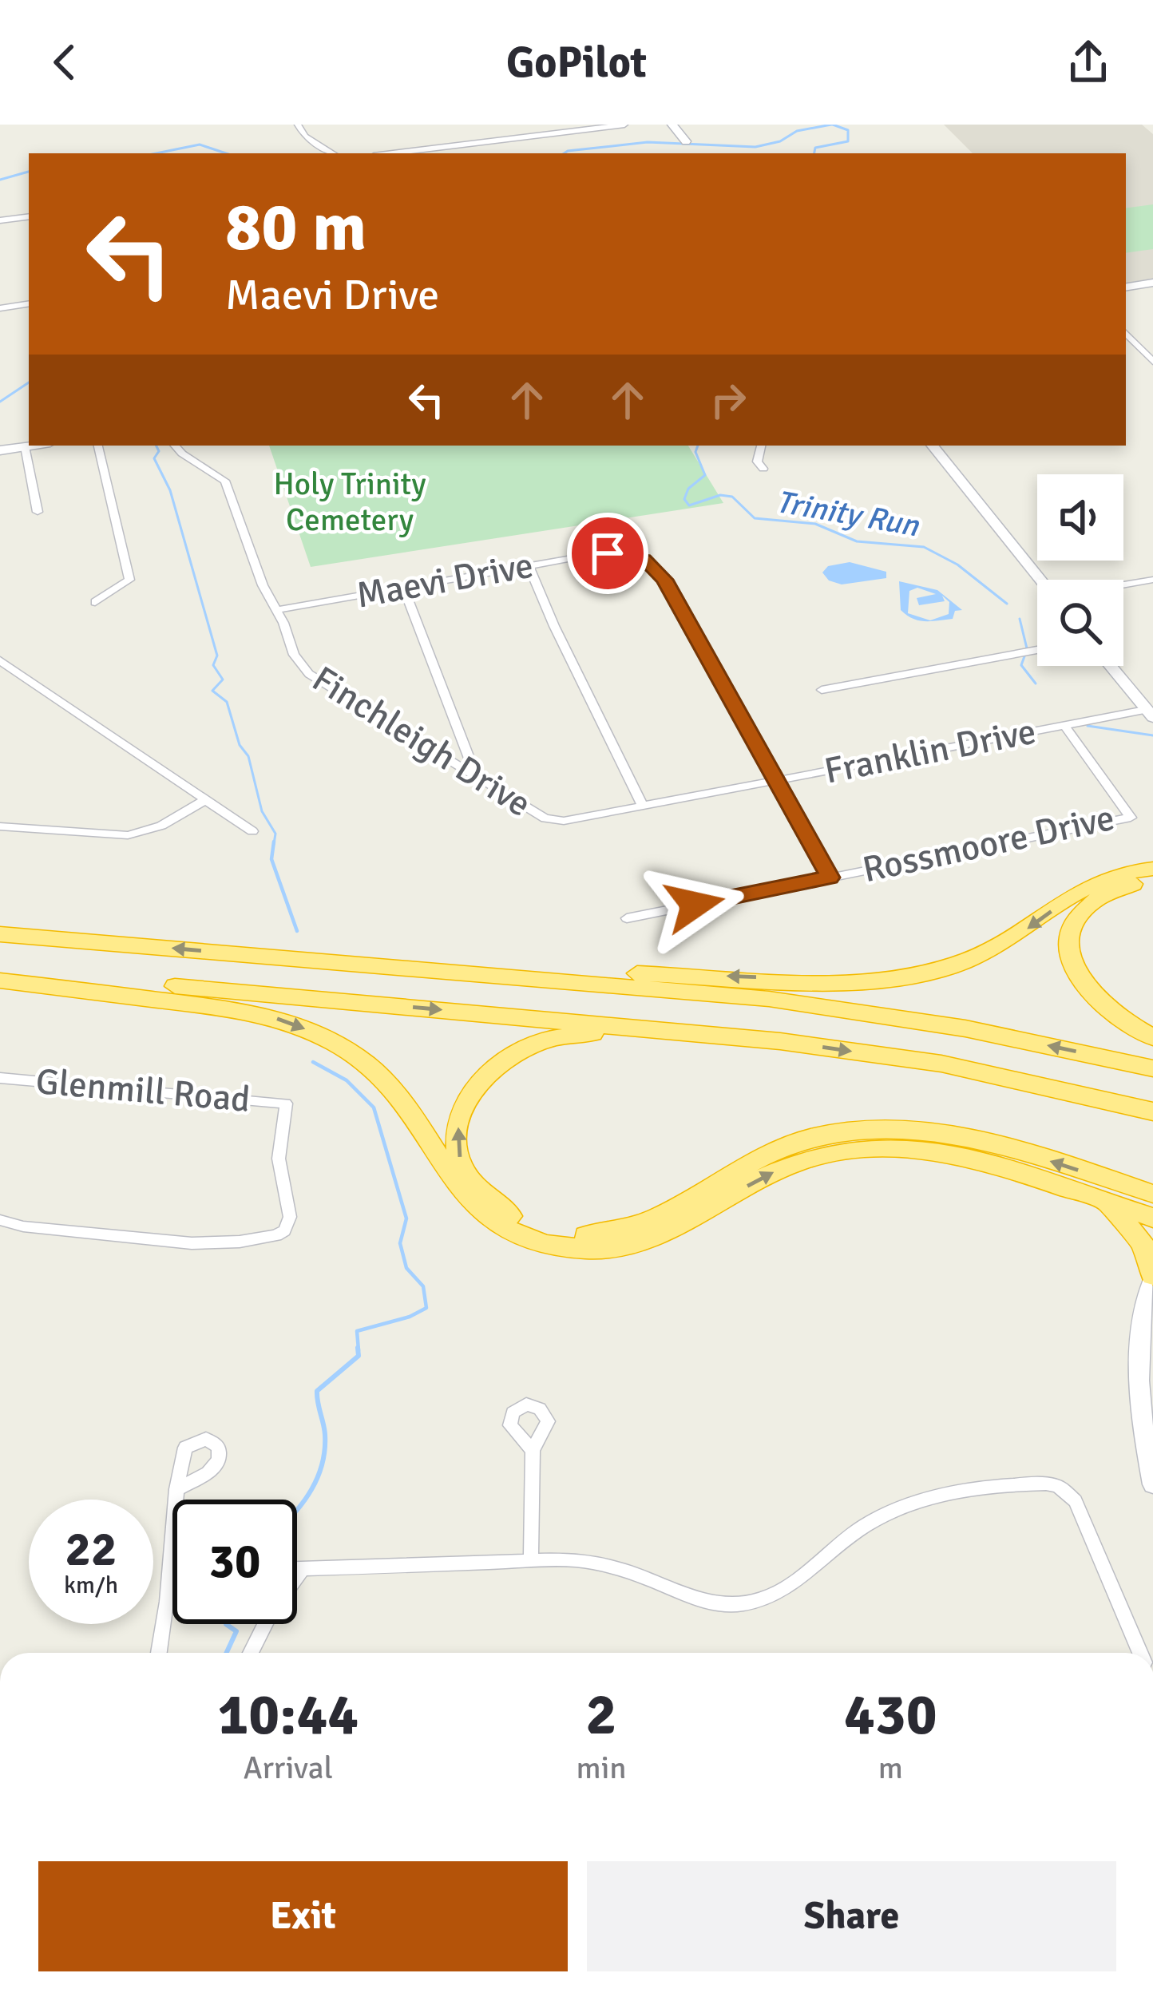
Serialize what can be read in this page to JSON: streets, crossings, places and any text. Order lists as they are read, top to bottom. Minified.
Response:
{"streets":{"street":["Maevi Drive","Finchleigh Drive","Franklin Drive","Rossmoore Drive","Glenmill Road"]},"crossings":[["Maevi Drive","Finchleigh Drive"],["Maevi Drive","Franklin Drive"],["Maevi Drive","Rossmoore Drive"],["Finchleigh Drive","Franklin Drive"],["Franklin Drive","Rossmoore Drive"]],"water":["Trinity Run"],"parks":["Holy Trinity Cemetery"],"page":{"header":"GoPilot","turn":["80 m","Maevi Drive"],"speed":"22 km/h","limit":"30","eta":["10:44","Arrival","2","min","430","m"],"buttons":["Exit","Share"]}}
